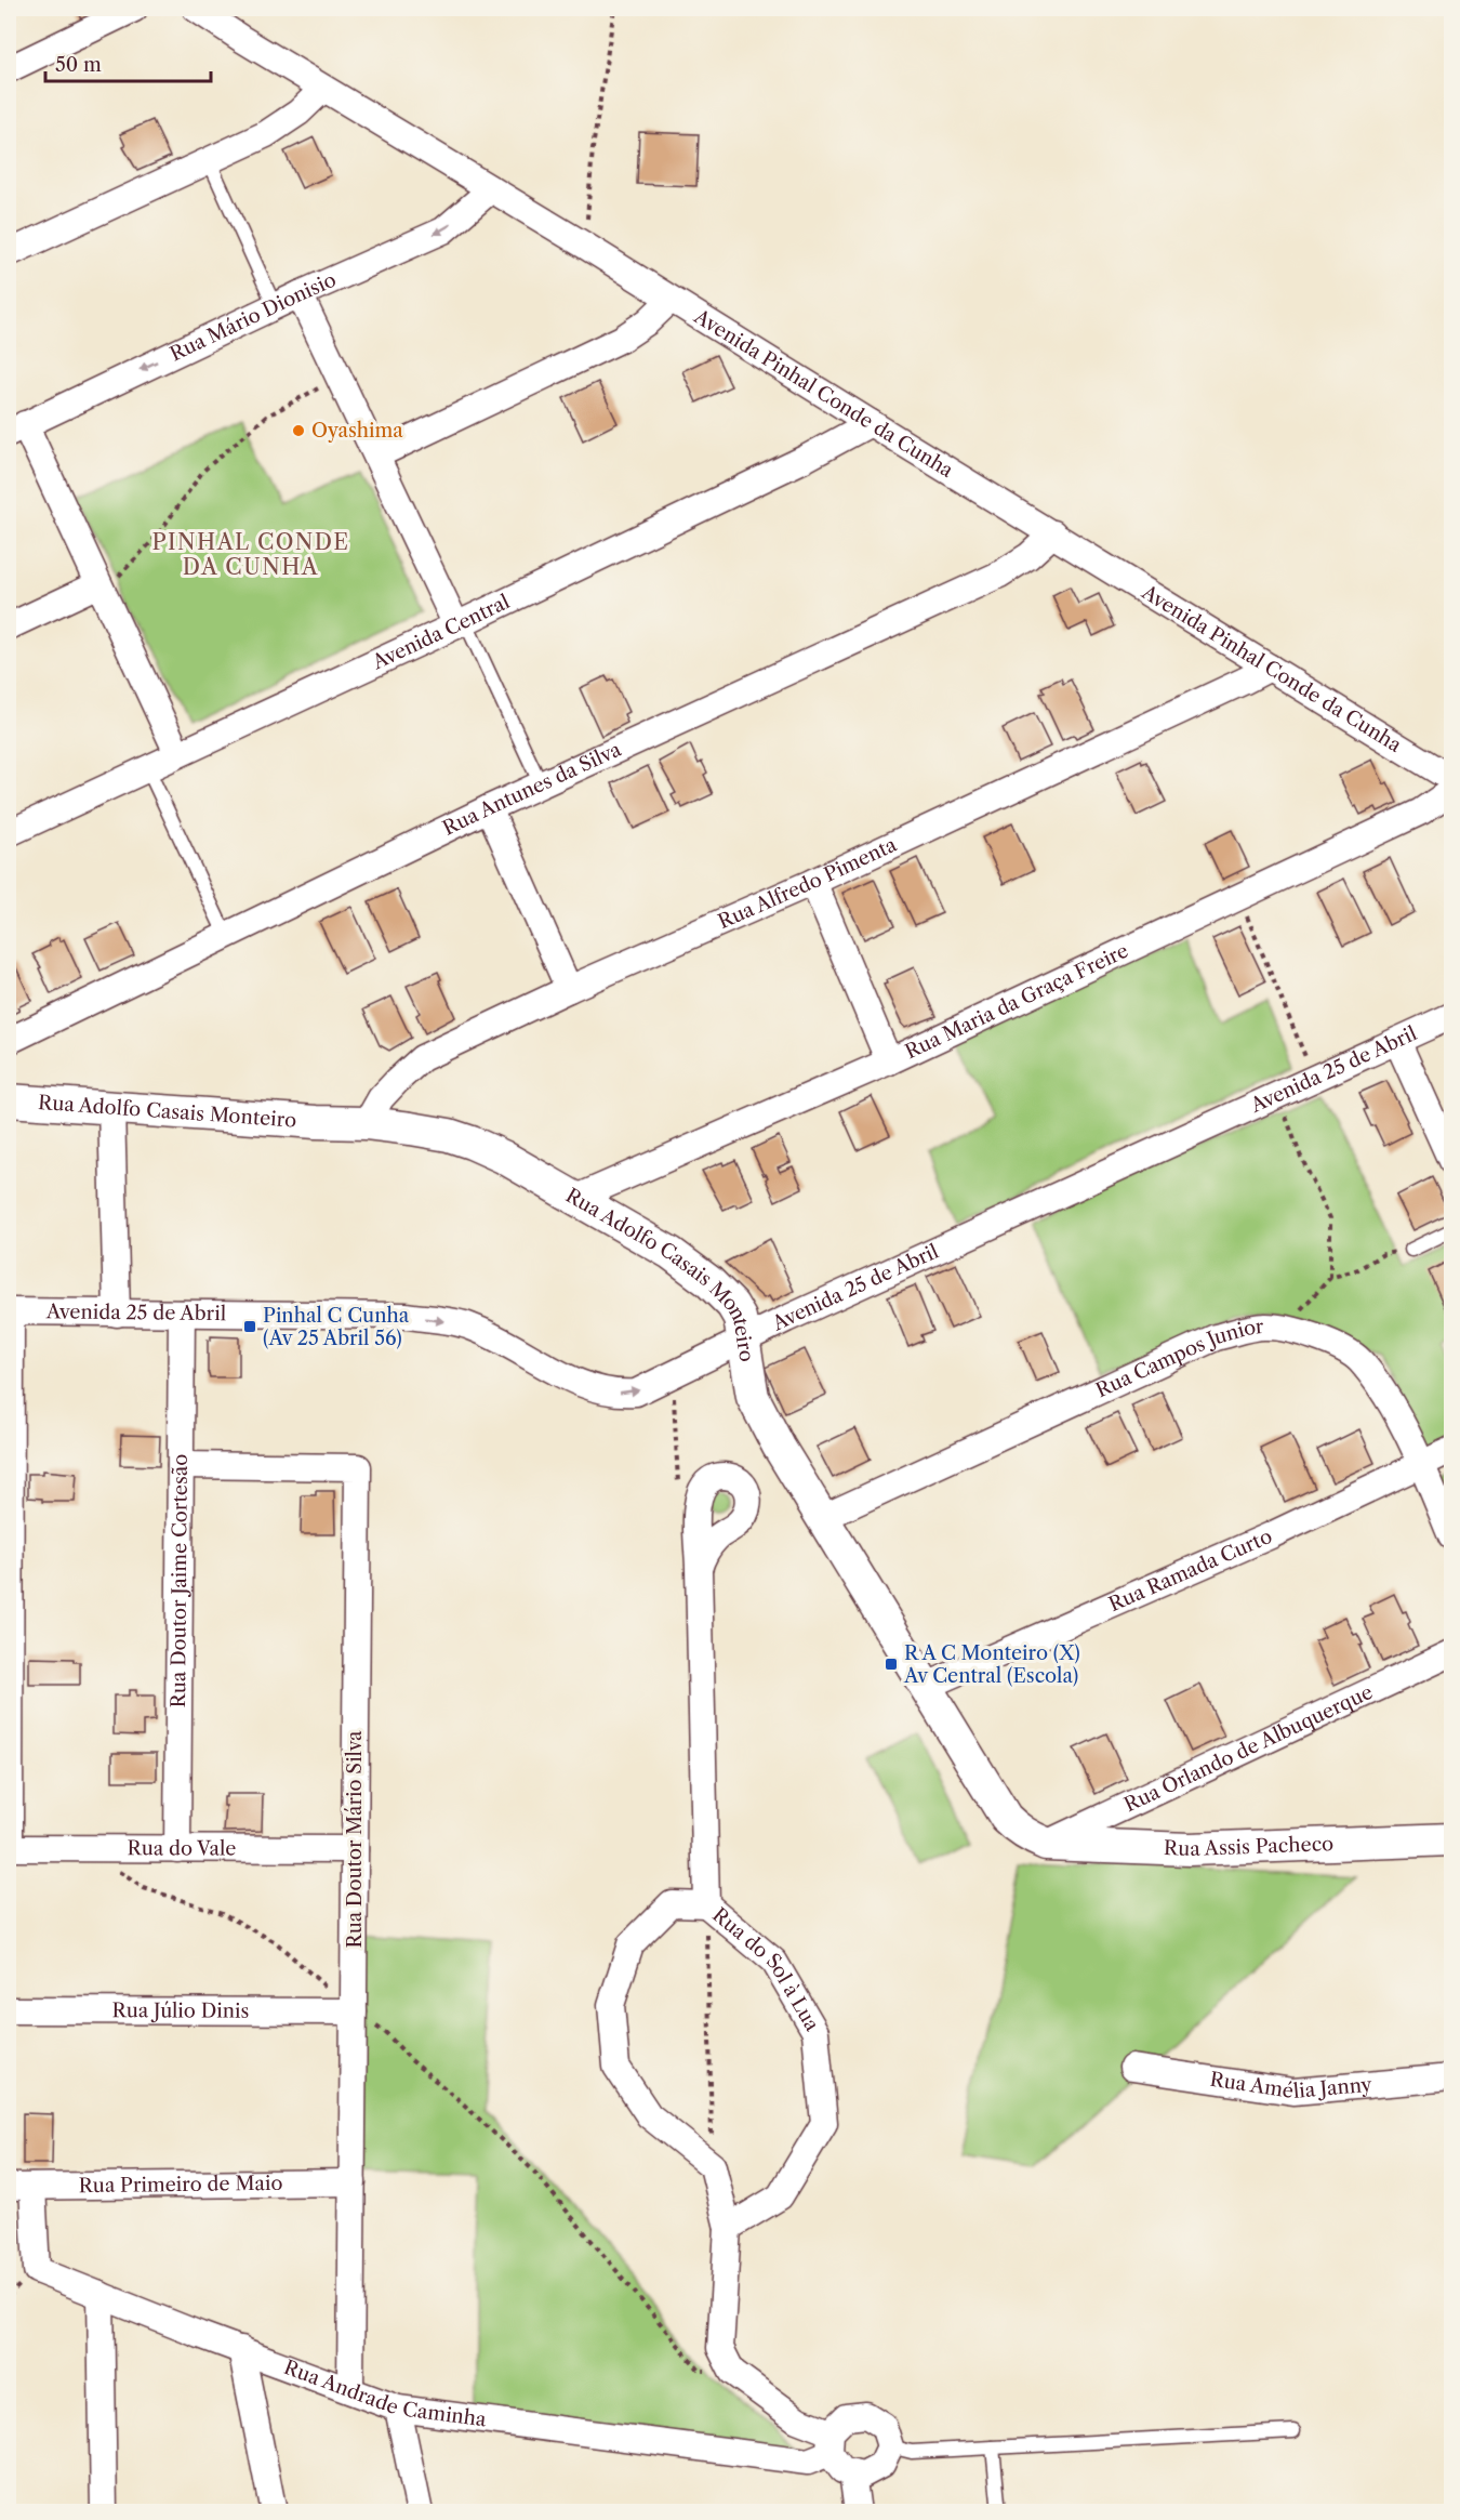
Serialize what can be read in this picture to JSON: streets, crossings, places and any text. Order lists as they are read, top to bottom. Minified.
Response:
{"streets":{"street":["Rua Mário Dionisio","Avenida Pinhal Conde da Cunha","Avenida Central","Rua Antunes da Silva","Rua Alfredo Pimenta","Rua Maria da Graça Freire","Avenida 25 de Abril","Rua Adolfo Casais Monteiro","Rua Campos Junior","Rua Ramada Curto","Rua Doutor Jaime Cortesão","Rua Orlando de Albuquerque","Rua Doutor Mário Silva","Rua Assis Pacheco","Rua do Vale","Rua do Sol à Lua","Rua Júlio Dinis","Rua Amélia Janny","Rua Primeiro de Maio","Rua Andrade Caminha"]},"crossings":[["Rua Mário Dionisio","Avenida Pinhal Conde da Cunha"],["Avenida Pinhal Conde da Cunha","Avenida Central"],["Avenida Pinhal Conde da Cunha","Rua Antunes da Silva"],["Avenida Pinhal Conde da Cunha","Rua Alfredo Pimenta"],["Rua Alfredo Pimenta","Rua Adolfo Casais Monteiro"],["Rua Maria da Graça Freire","Rua Adolfo Casais Monteiro"],["Avenida 25 de Abril","Rua Adolfo Casais Monteiro"],["Avenida 25 de Abril","Rua Doutor Jaime Cortesão"],["Rua Adolfo Casais Monteiro","Rua Campos Junior"],["Rua Adolfo Casais Monteiro","Rua Ramada Curto"],["Rua Adolfo Casais Monteiro","Rua Orlando de Albuquerque"],["Rua Adolfo Casais Monteiro","Rua Assis Pacheco"],["Rua Campos Junior","Rua Ramada Curto"],["Rua Doutor Jaime Cortesão","Rua Doutor Mário Silva"],["Rua Doutor Jaime Cortesão","Rua do Vale"],["Rua Orlando de Albuquerque","Rua Assis Pacheco"],["Rua Doutor Mário Silva","Rua do Vale"],["Rua Doutor Mário Silva","Rua Júlio Dinis"],["Rua Doutor Mário Silva","Rua Primeiro de Maio"],["Rua Doutor Mário Silva","Rua Andrade Caminha"],["Rua Primeiro de Maio","Rua Andrade Caminha"]],"districts":["PINHAL CONDE DA CUNHA"],"places":{"other":["Oyashima"],"transit":["Pinhal C Cunha (Av 25 Abril 56)","R A C Monteiro (X) Av Central (Escola)"]},"scale_bar":"50 m"}
